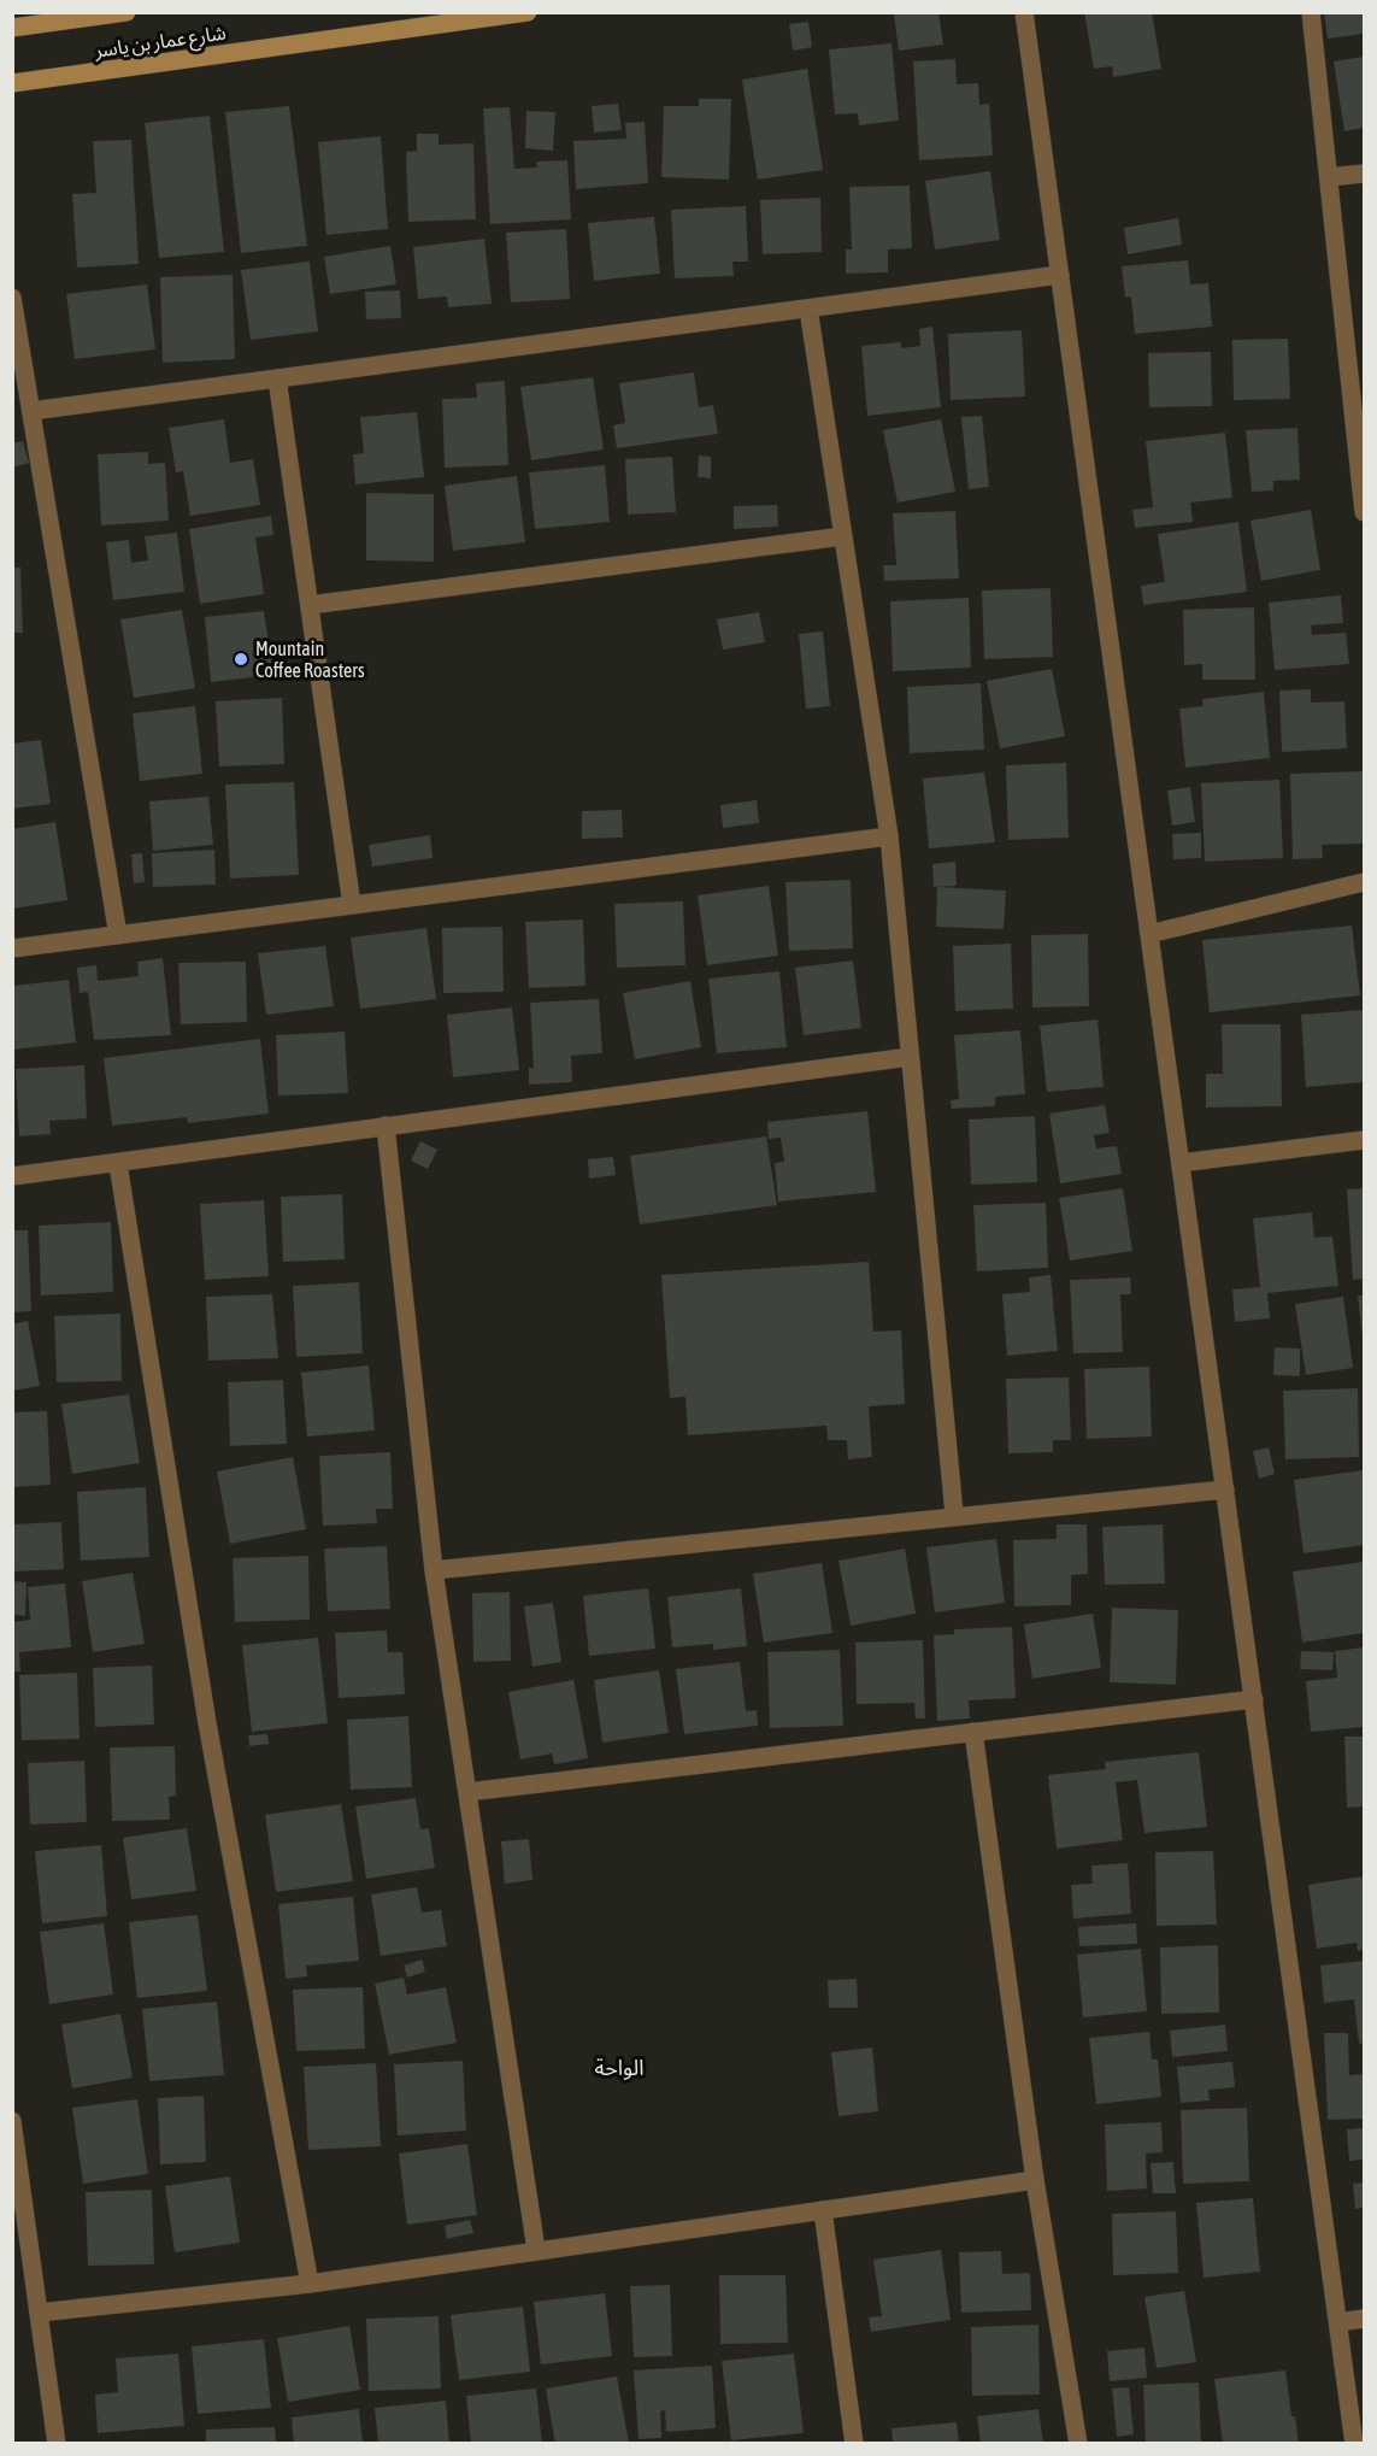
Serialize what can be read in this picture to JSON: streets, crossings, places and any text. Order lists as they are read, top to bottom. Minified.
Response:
{"streets":{"street":["شارع عمار بن ياسر"]},"districts":["الواحة"],"places":["Mountain Coffee Roasters"]}
